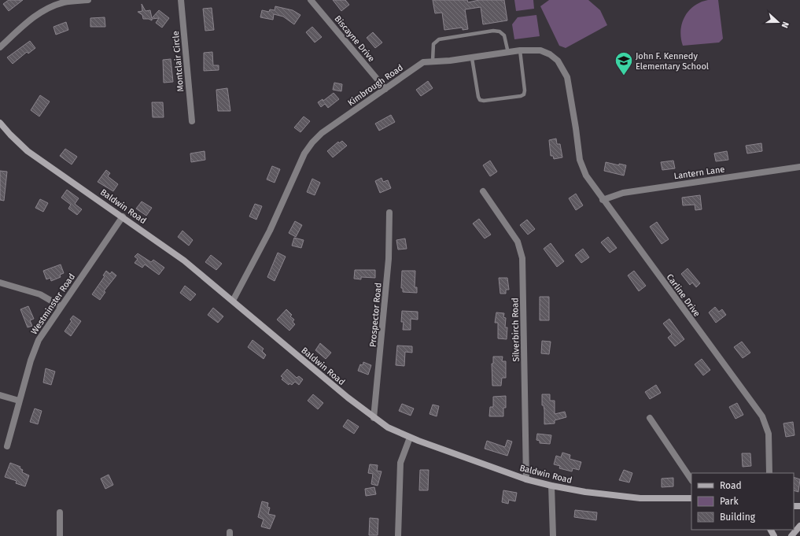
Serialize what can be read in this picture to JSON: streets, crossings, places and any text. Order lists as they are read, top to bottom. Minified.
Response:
{"streets":{"street":["Biscayne Drive","Montclair Circle","Kimbrough Road","Lantern Lane","Baldwin Road","Carline Drive","Westminster Road","Prospector Road","Silverbirch Road"]},"crossings":[["Biscayne Drive","Kimbrough Road"],["Kimbrough Road","Baldwin Road"],["Kimbrough Road","Carline Drive"],["Lantern Lane","Carline Drive"],["Baldwin Road","Westminster Road"],["Baldwin Road","Prospector Road"],["Baldwin Road","Silverbirch Road"]],"places":{"school or university":["John F. Kennedy Elementary School"]},"legend":["Road","Park","Building"],"north":"right"}
